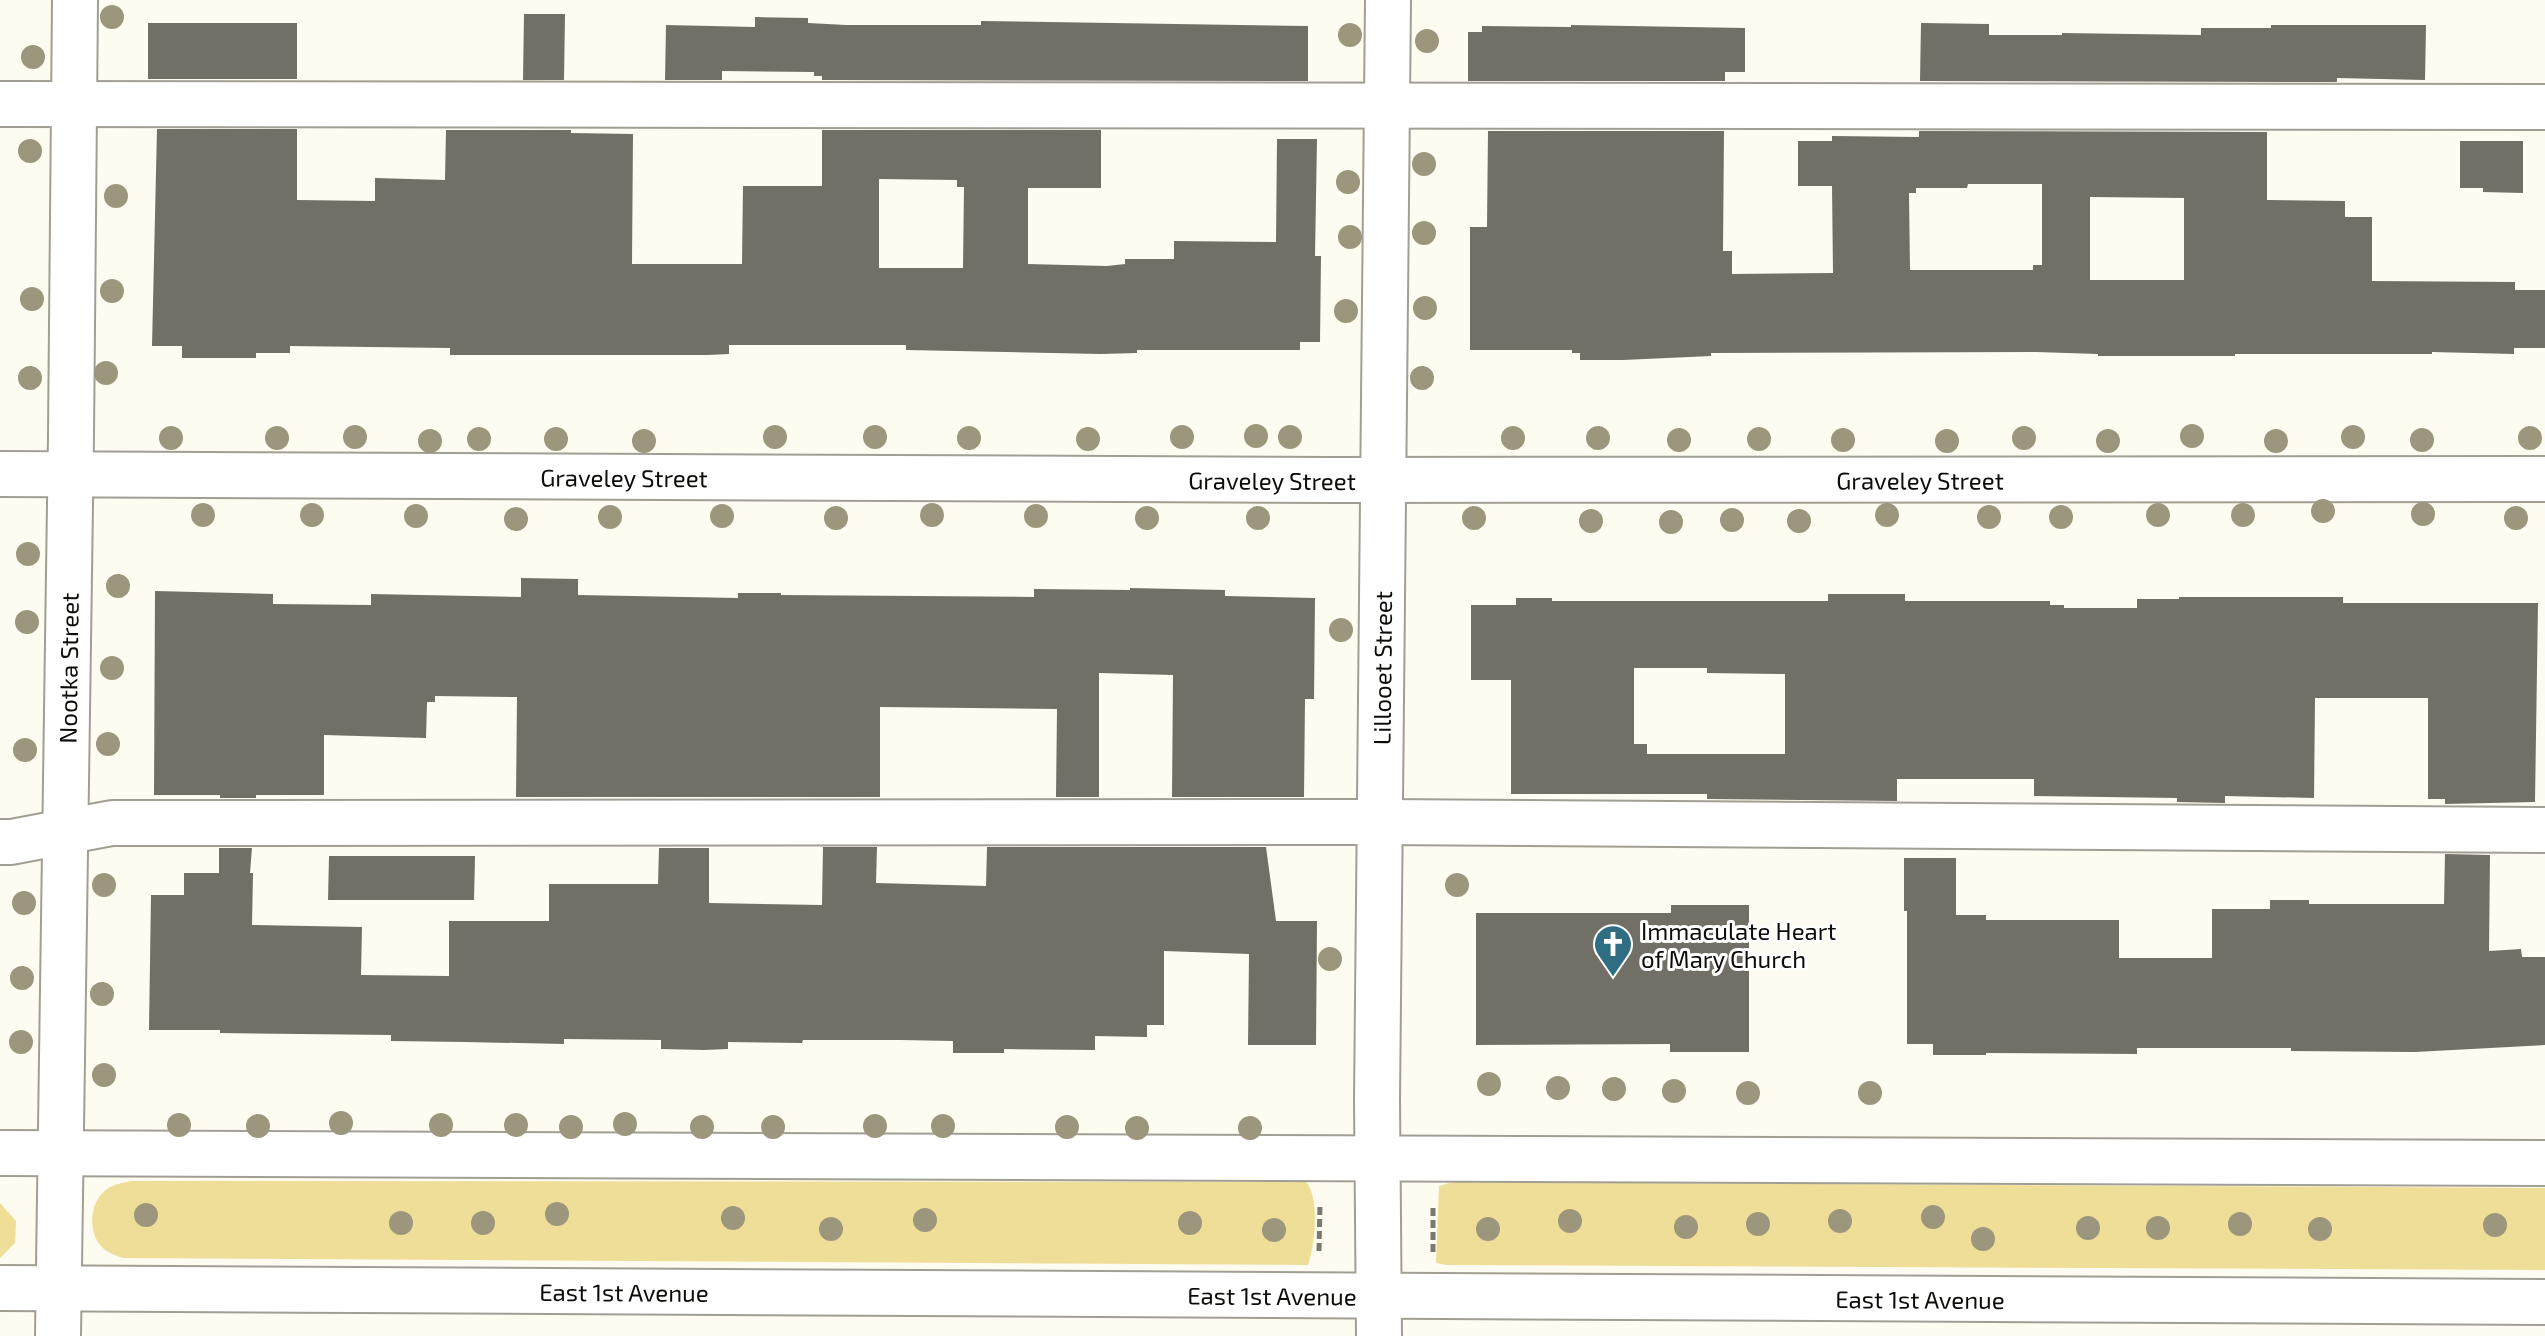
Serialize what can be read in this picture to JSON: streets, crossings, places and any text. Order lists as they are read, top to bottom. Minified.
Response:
{"streets":{"street":["Graveley Street","Nootka Street","Lillooet Street","East 1st Avenue"]},"crossings":[["Graveley Street","Nootka Street"],["Graveley Street","Lillooet Street"],["Nootka Street","East 1st Avenue"],["Lillooet Street","East 1st Avenue"]],"places":{"church":["Immaculate Heart of Mary Church"]}}
